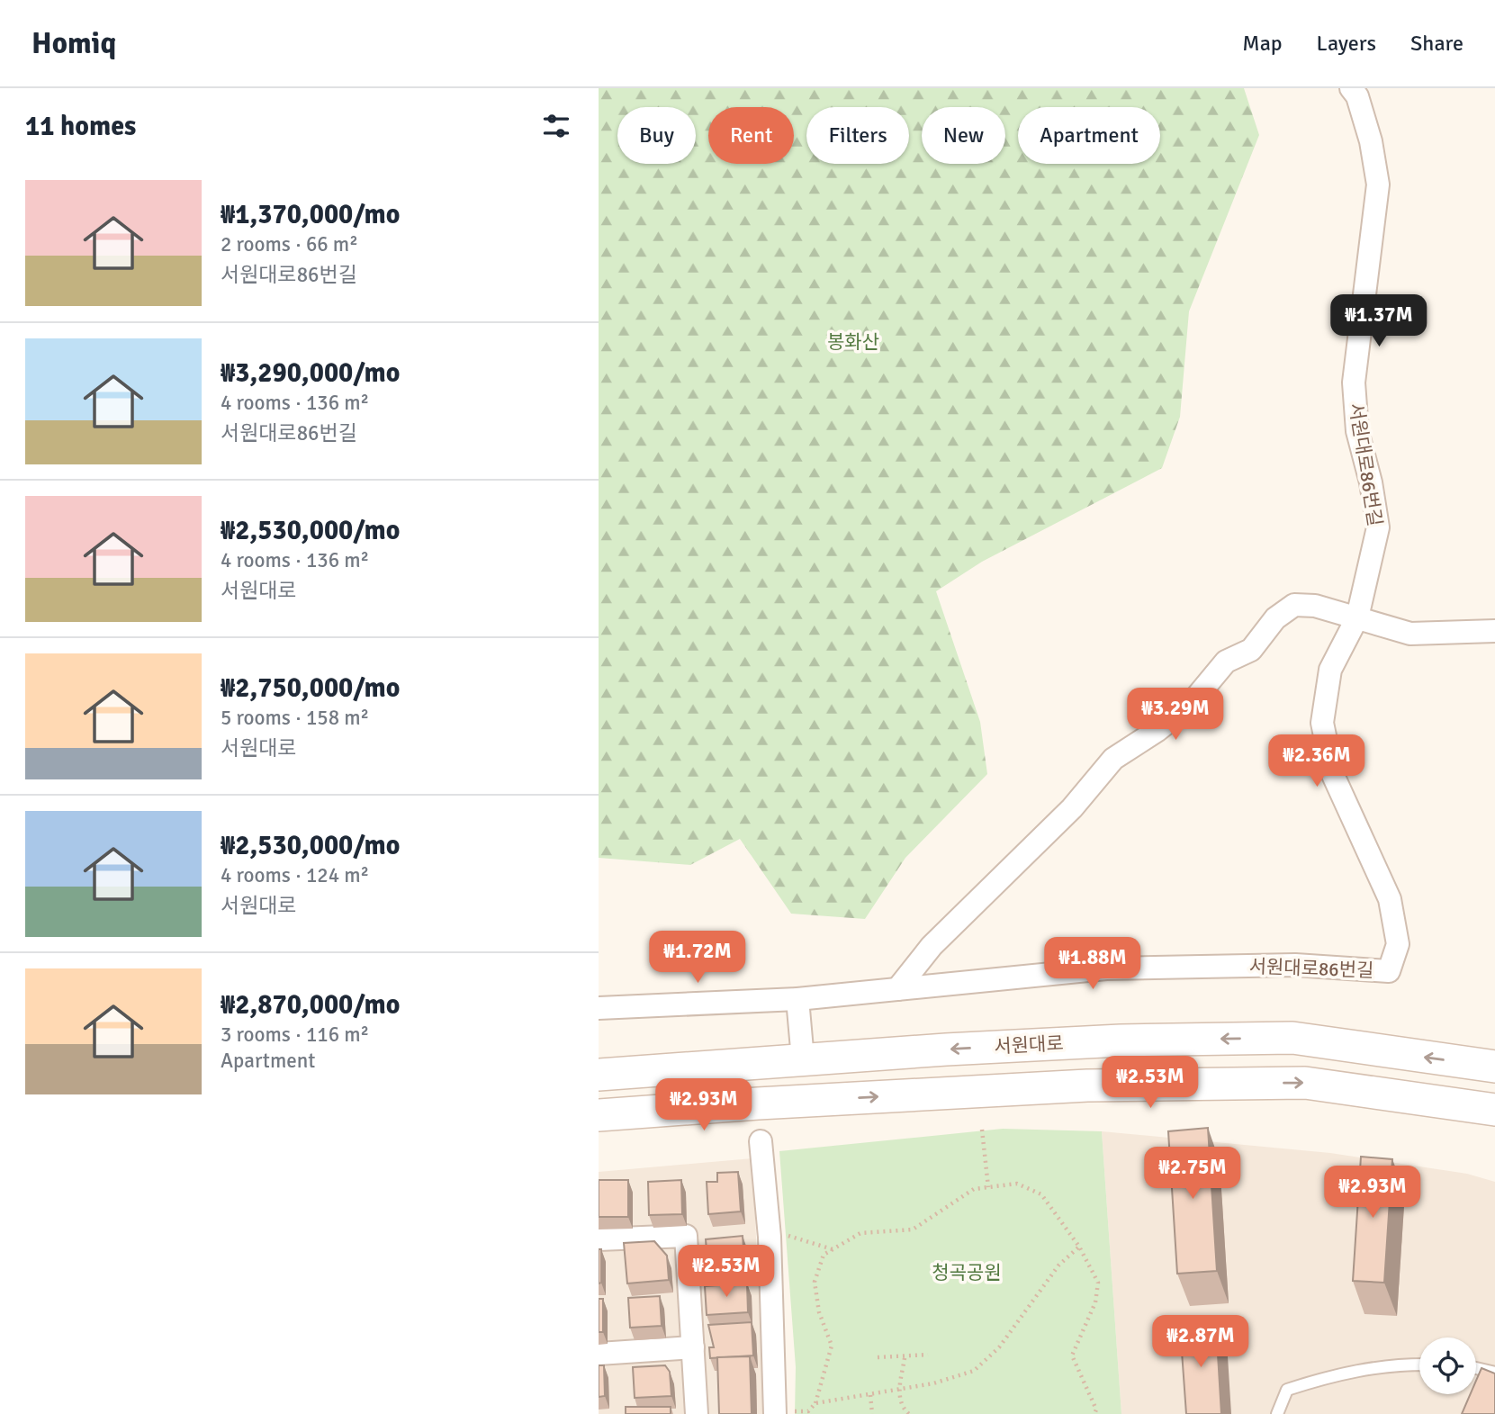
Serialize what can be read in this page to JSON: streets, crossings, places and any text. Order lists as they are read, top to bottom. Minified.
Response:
{"streets":{"street":["서원대로86번길","서원대로"]},"parks":["봉화산","청곡공원"],"page":{"header":"Homiq","nav":["Map","Layers","Share"],"heading":"11 homes","chip":["Buy","Rent","Filters","New","Apartment"],"list":[{"name":"₩1,370,000/mo","note":"2 rooms · 66 m² · 서원대로86번길"},{"name":"₩3,290,000/mo","note":"4 rooms · 136 m² · 서원대로86번길"},{"name":"₩2,530,000/mo","note":"4 rooms · 136 m² · 서원대로"},{"name":"₩2,750,000/mo","note":"5 rooms · 158 m² · 서원대로"},{"name":"₩2,530,000/mo","note":"4 rooms · 124 m² · 서원대로"},{"name":"₩2,870,000/mo","note":"3 rooms · 116 m² · Apartment"}],"price":["₩1.37M","₩3.29M","₩2.36M","₩1.72M","₩1.88M","₩2.53M","₩2.93M","₩2.75M","₩2.93M","₩2.53M","₩2.87M"]}}
